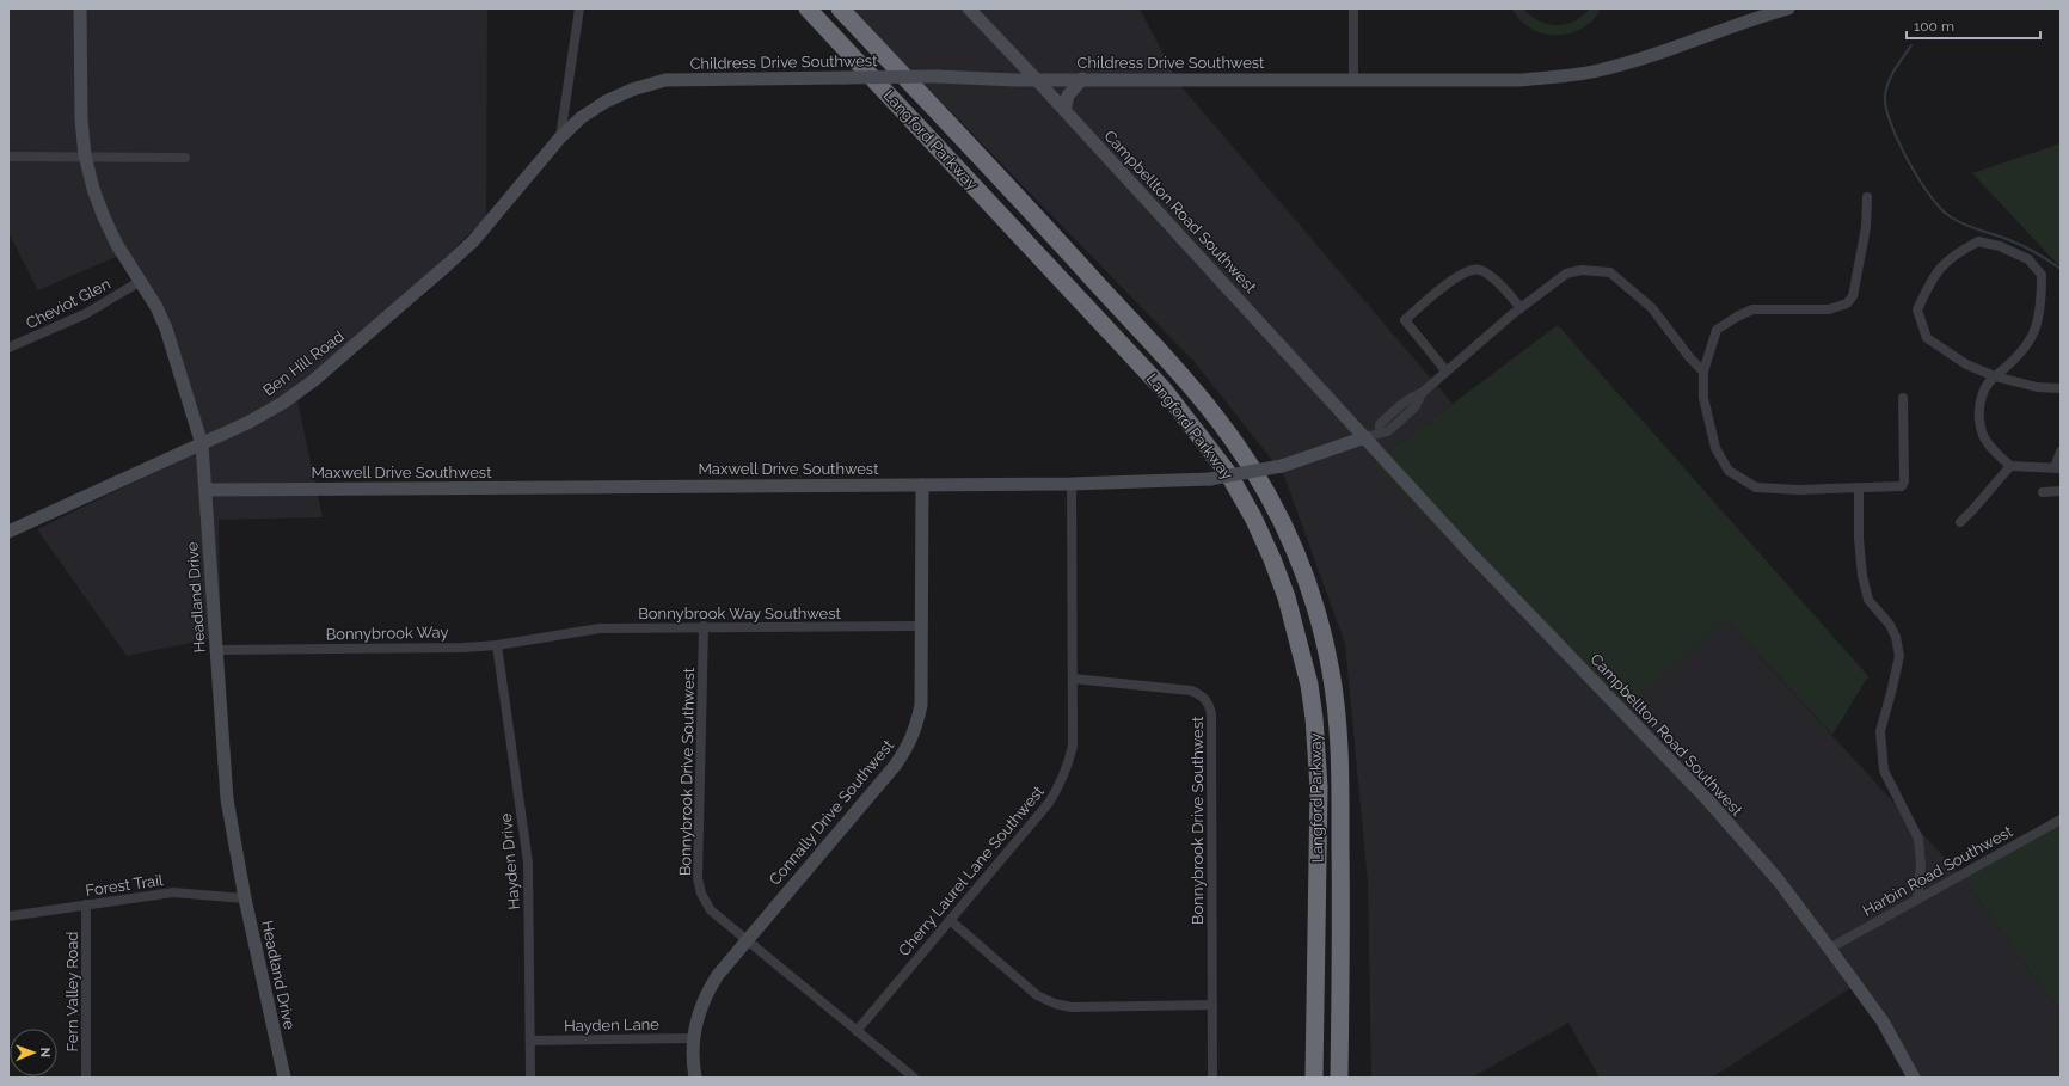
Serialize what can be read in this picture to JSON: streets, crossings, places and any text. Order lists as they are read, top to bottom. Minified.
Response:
{"streets":{"highway":["Langford Parkway"],"street":["Childress Drive Southwest","Campbellton Road Southwest","Cheviot Glen","Ben Hill Road","Maxwell Drive Southwest","Headland Drive","Bonnybrook Way Southwest","Bonnybrook Way","Bonnybrook Drive Southwest","Connally Drive Southwest","Hayden Drive","Cherry Laurel Lane Southwest","Harbin Road Southwest","Forest Trail","Fern Valley Road","Hayden Lane"]},"crossings":[["Childress Drive Southwest","Campbellton Road Southwest"],["Childress Drive Southwest","Ben Hill Road"],["Campbellton Road Southwest","Maxwell Drive Southwest"],["Campbellton Road Southwest","Harbin Road Southwest"],["Cheviot Glen","Headland Drive"],["Ben Hill Road","Headland Drive"],["Maxwell Drive Southwest","Headland Drive"],["Maxwell Drive Southwest","Connally Drive Southwest"],["Maxwell Drive Southwest","Cherry Laurel Lane Southwest"],["Headland Drive","Bonnybrook Way"],["Headland Drive","Forest Trail"],["Bonnybrook Way Southwest","Bonnybrook Way"],["Bonnybrook Way Southwest","Bonnybrook Drive Southwest"],["Bonnybrook Way Southwest","Connally Drive Southwest"],["Bonnybrook Way","Hayden Drive"],["Bonnybrook Drive Southwest","Connally Drive Southwest"],["Bonnybrook Drive Southwest","Cherry Laurel Lane Southwest"],["Connally Drive Southwest","Hayden Lane"],["Hayden Drive","Hayden Lane"],["Forest Trail","Fern Valley Road"]],"scale_bar":"100 m","north":"right"}
